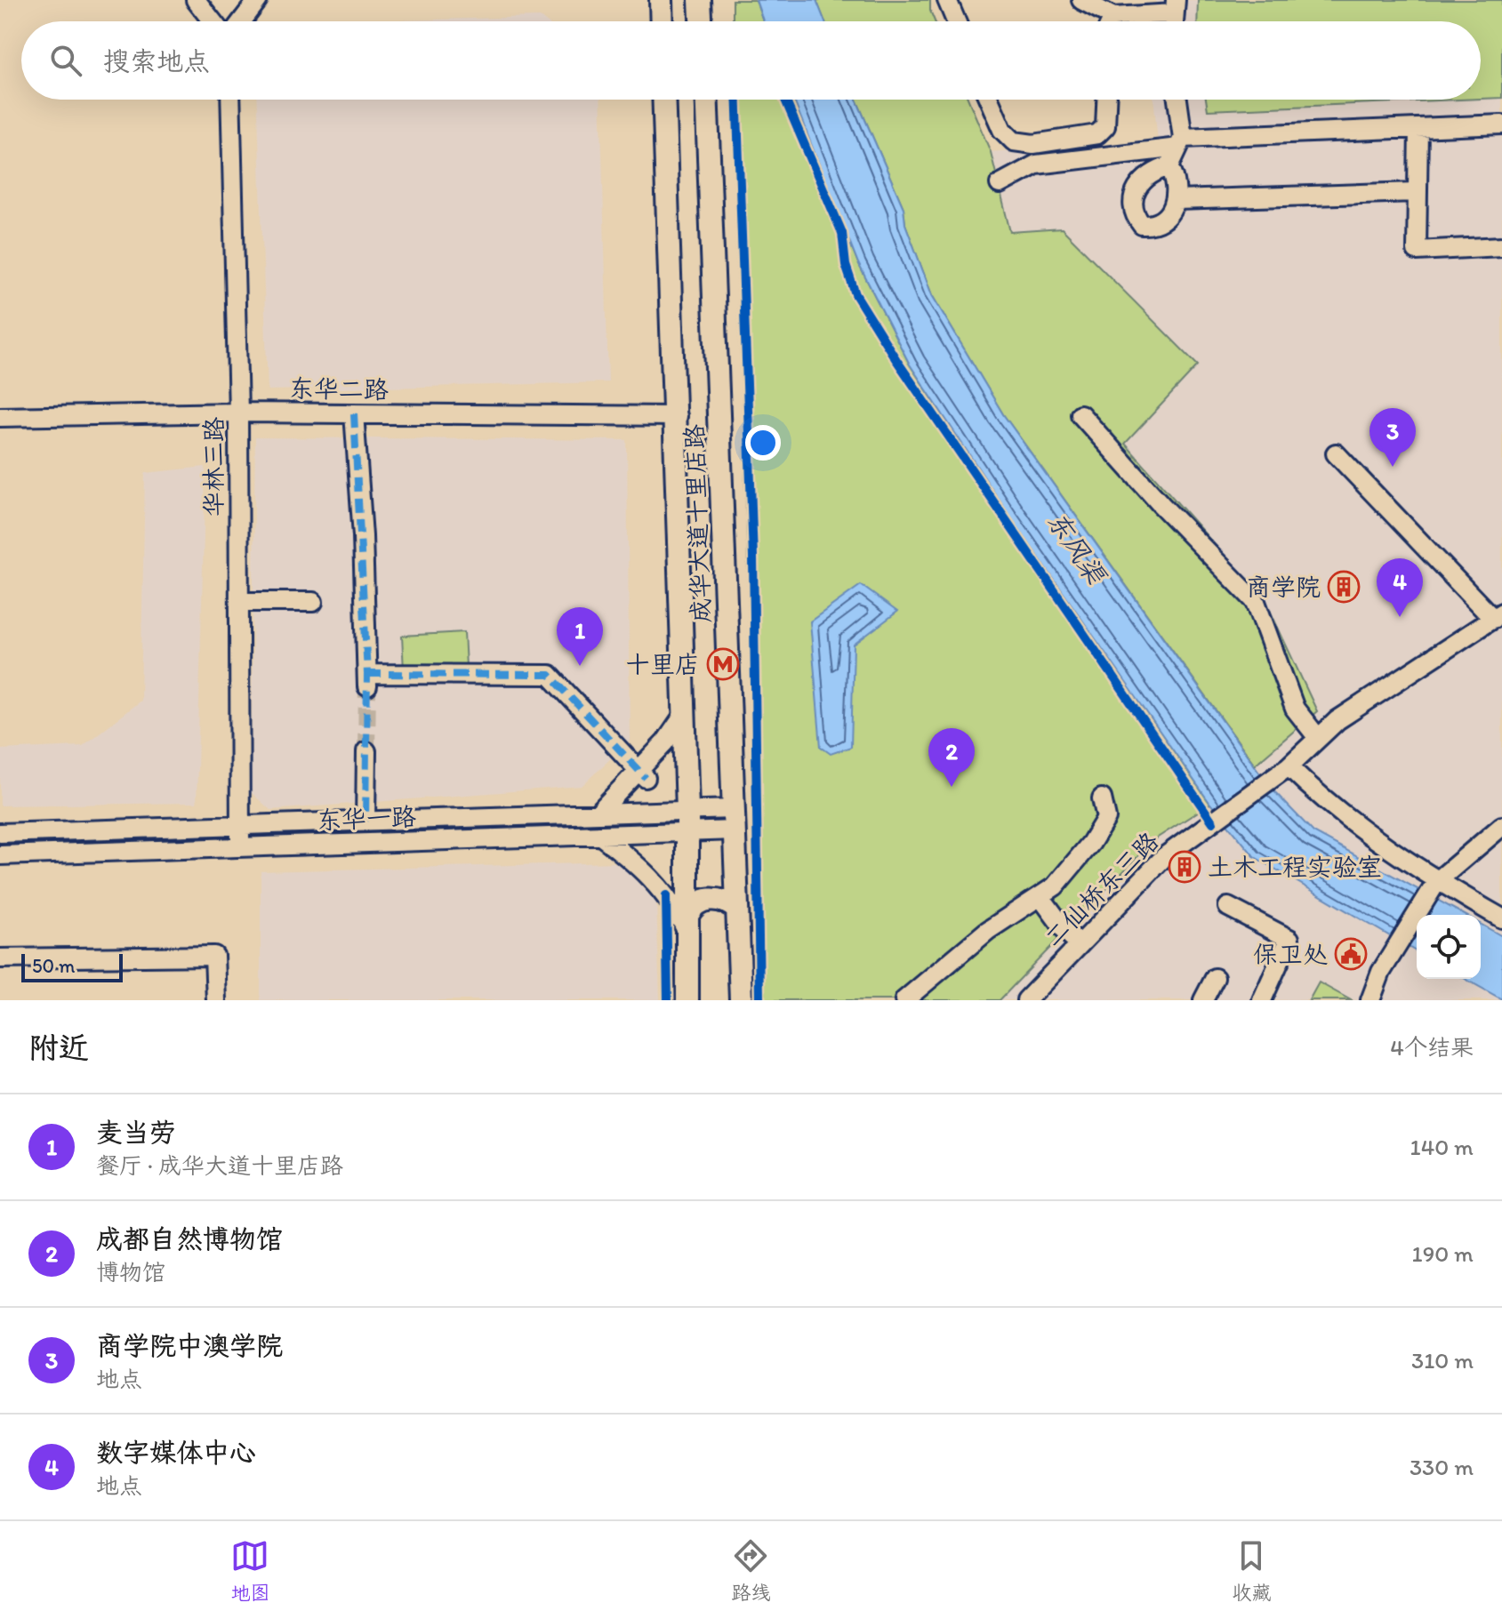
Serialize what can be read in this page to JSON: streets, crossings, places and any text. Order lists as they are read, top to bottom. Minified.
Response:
{"streets":{"main road":["成华大道十里店路"],"street":["东华二路","华林三路","东华一路","二仙桥东三路"]},"crossings":[["东华二路","华林三路"],["东华二路","成华大道十里店路"],["华林三路","东华一路"],["成华大道十里店路","东华一路"]],"water":["东风渠"],"places":{"building":["商学院","土木工程实验室"],"metro station":["十里店"],"public building":["保卫处"]},"scale_bar":"50 m","page":{"search":"搜索地点","pins":["3","4","1","2"],"scale":"50 m","heading":["附近","4个结果"],"list":[{"mark":"1","name":"麦当劳","note":"餐厅 · 成华大道十里店路","value":"140 m"},{"mark":"2","name":"成都自然博物馆","note":"博物馆","value":"190 m"},{"mark":"3","name":"商学院中澳学院","note":"地点","value":"310 m"},{"mark":"4","name":"数字媒体中心","note":"地点","value":"330 m"}],"nav":["地图","路线","收藏"]}}
